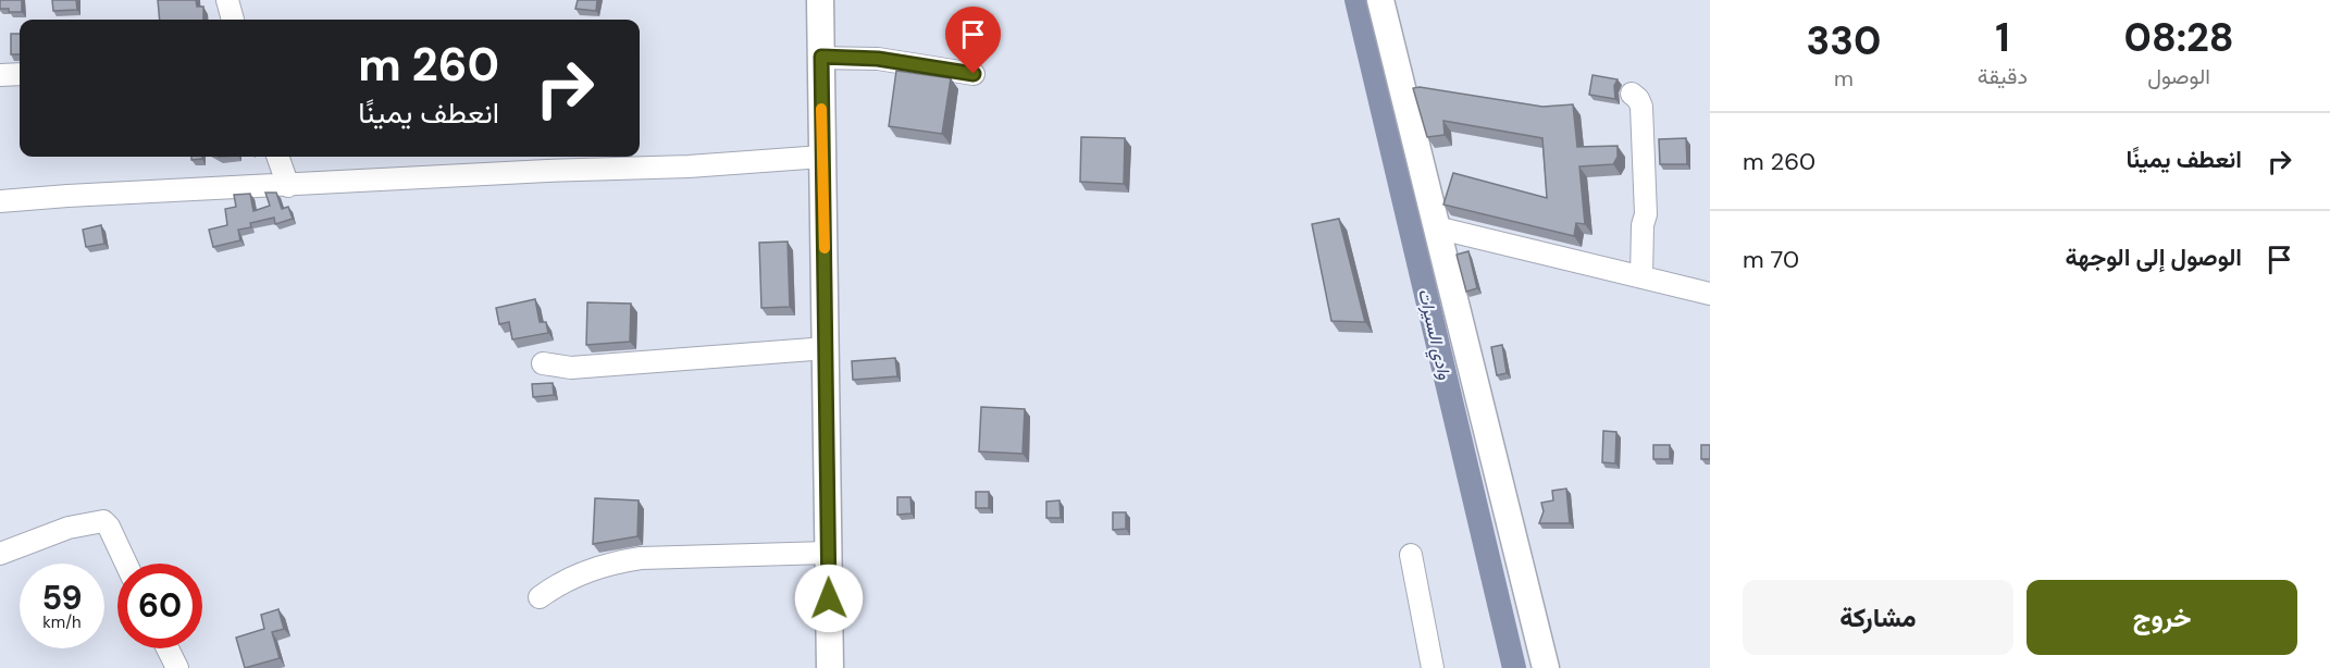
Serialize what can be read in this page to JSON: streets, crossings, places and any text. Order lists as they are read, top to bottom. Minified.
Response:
{"water":["وادي السيرات"],"page":{"eta":["08:28","الوصول","1","دقيقة","330","m"],"turn":["260 m","انعطف يمينًا"],"list":[{"name":"انعطف يمينًا","value":"260 m"},{"name":"الوصول إلى الوجهة","value":"70 m"}],"speed":"59 km/h","limit":"60","buttons":["خروج","مشاركة"]}}
